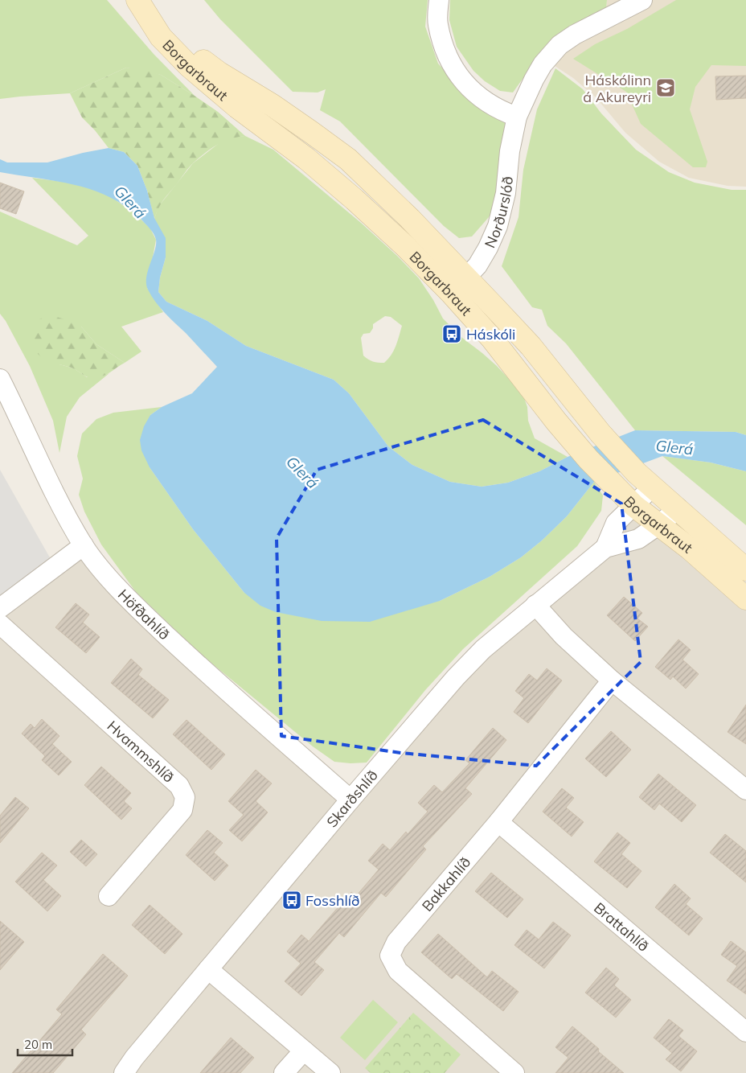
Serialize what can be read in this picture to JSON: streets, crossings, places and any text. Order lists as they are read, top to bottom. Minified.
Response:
{"streets":{"street":["Borgarbraut","Norðurslóð","Höfðahlíð","Hvammshlíð","Skarðshlíð","Bakkahlíð","Brattahlíð"]},"crossings":[["Borgarbraut","Norðurslóð"],["Borgarbraut","Skarðshlíð"],["Höfðahlíð","Skarðshlíð"],["Bakkahlíð","Brattahlíð"]],"water":["Glerá"],"places":{"school or university":["Háskólinn á Akureyri"],"bus stop":["Háskóli","Fosshlíð"]},"scale_bar":"20 m"}
